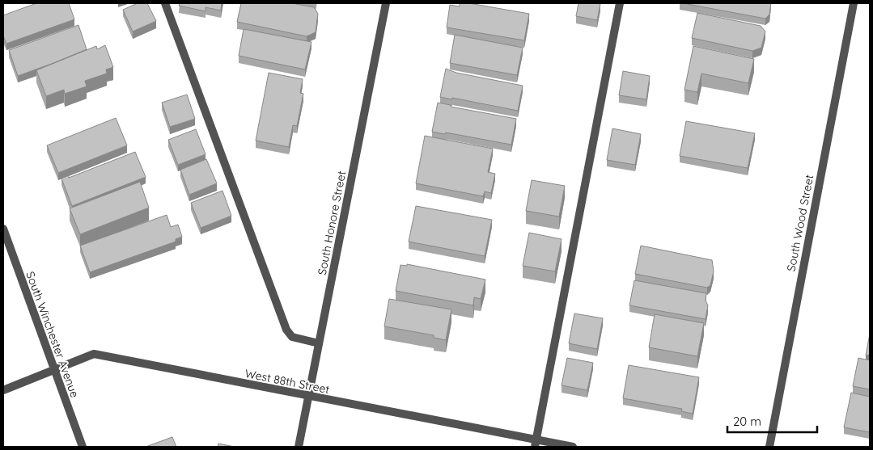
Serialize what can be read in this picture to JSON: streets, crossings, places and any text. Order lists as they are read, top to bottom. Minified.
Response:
{"streets":{"street":["South Honore Street","South Wood Street","South Winchester Avenue","West 88th Street"]},"crossings":[["South Honore Street","West 88th Street"],["South Winchester Avenue","West 88th Street"]],"scale_bar":"20 m"}
